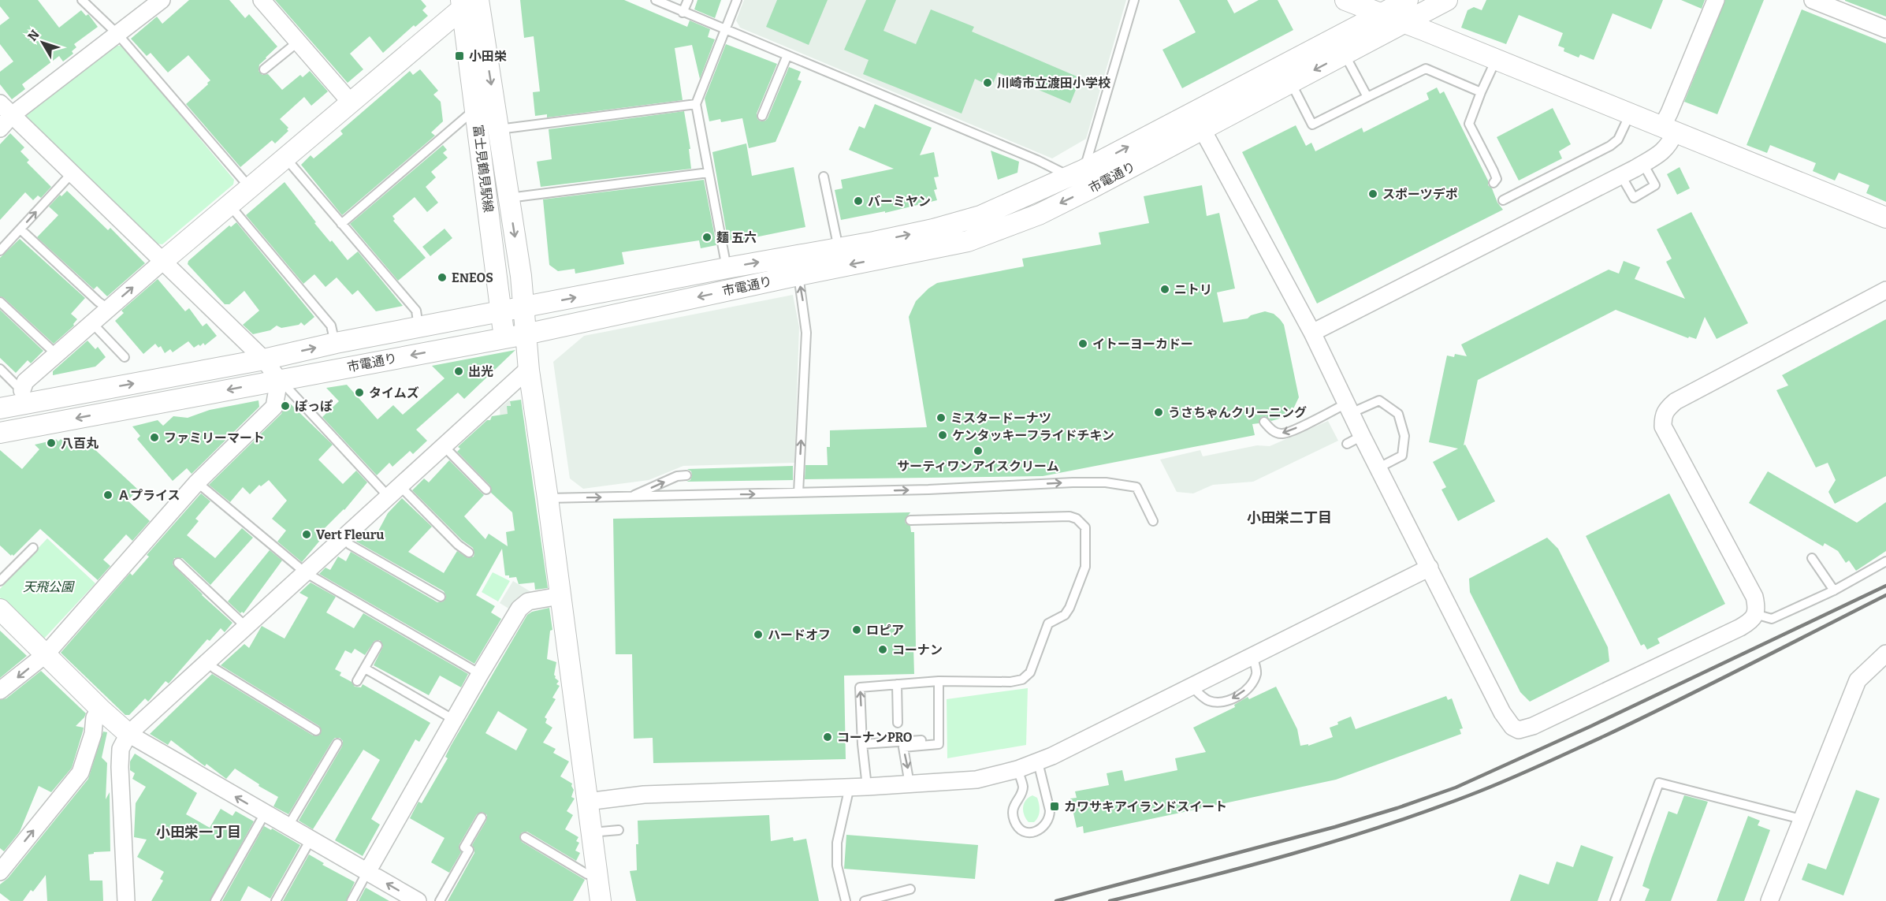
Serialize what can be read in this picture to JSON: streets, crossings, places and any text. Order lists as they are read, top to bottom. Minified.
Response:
{"streets":{"street":["富士見鶴見駅線","市電通り"]},"crossings":[["富士見鶴見駅線","市電通り"]],"districts":["小田栄二丁目","小田栄一丁目"],"parks":["天飛公園"],"places":{"transit":["小田栄","カワサキアイランドスイート"],"other":["川崎市立渡田小学校","スポーツデポ","バーミヤン","麺 五六","ENEOS","ニトリ","イトーヨーカドー","出光","タイムズ","ぽっぽ","うさちゃんクリーニング","ミスタードーナツ","ケンタッキーフライドチキン","ファミリーマート","八百丸","サーティワンアイスクリーム","Ａプライス","Vert Fleuru","ロピア","ハードオフ","コーナン","コーナンPRO"]},"north":"top left"}
